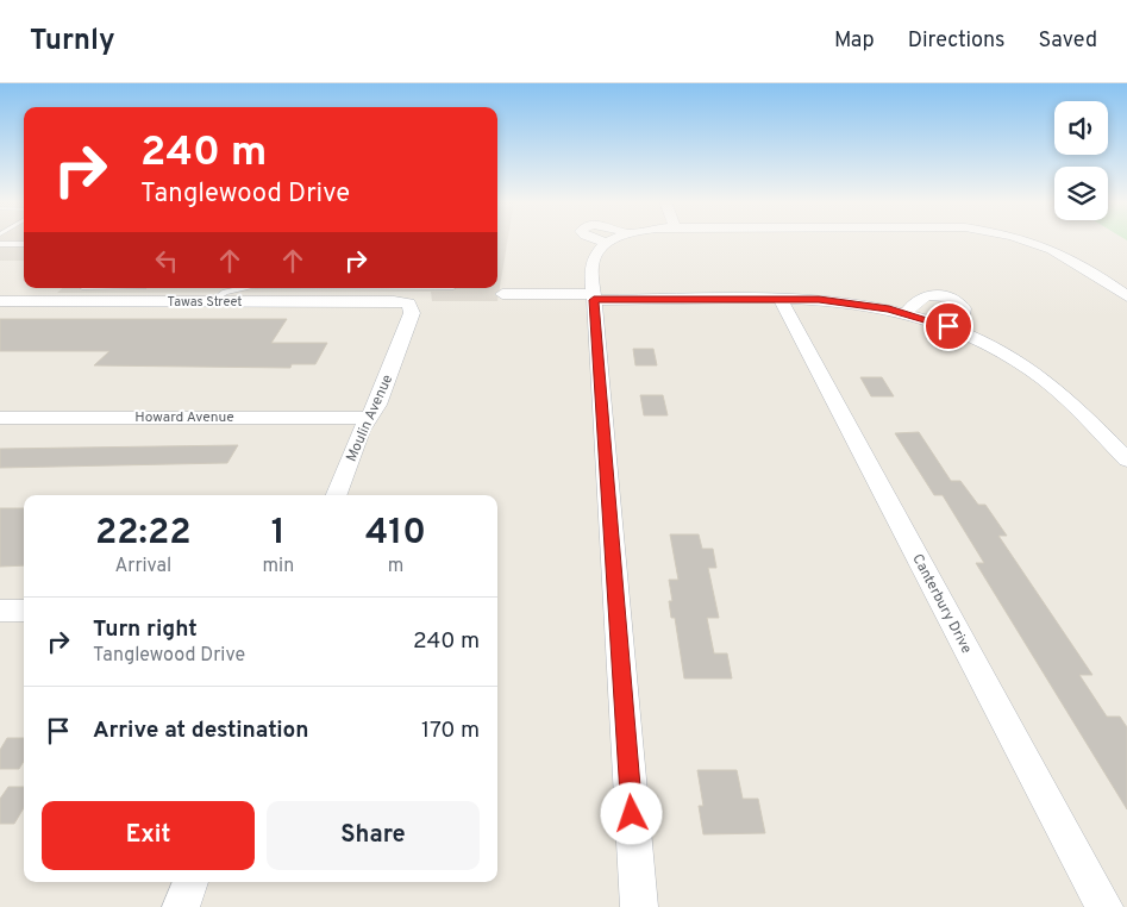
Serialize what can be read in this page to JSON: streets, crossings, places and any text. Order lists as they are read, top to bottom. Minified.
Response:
{"streets":{"street":["Tawas Street","Howard Avenue","Moulin Avenue","Canterbury Drive"]},"crossings":[["Tawas Street","Moulin Avenue"],["Howard Avenue","Moulin Avenue"]],"page":{"header":"Turnly","nav":["Map","Directions","Saved"],"turn":["240 m","Tanglewood Drive"],"eta":["22:22","Arrival","1","min","410","m"],"list":[{"name":"Turn right","note":"Tanglewood Drive","value":"240 m"},{"name":"Arrive at destination","value":"170 m"}],"buttons":["Exit","Share"]}}
